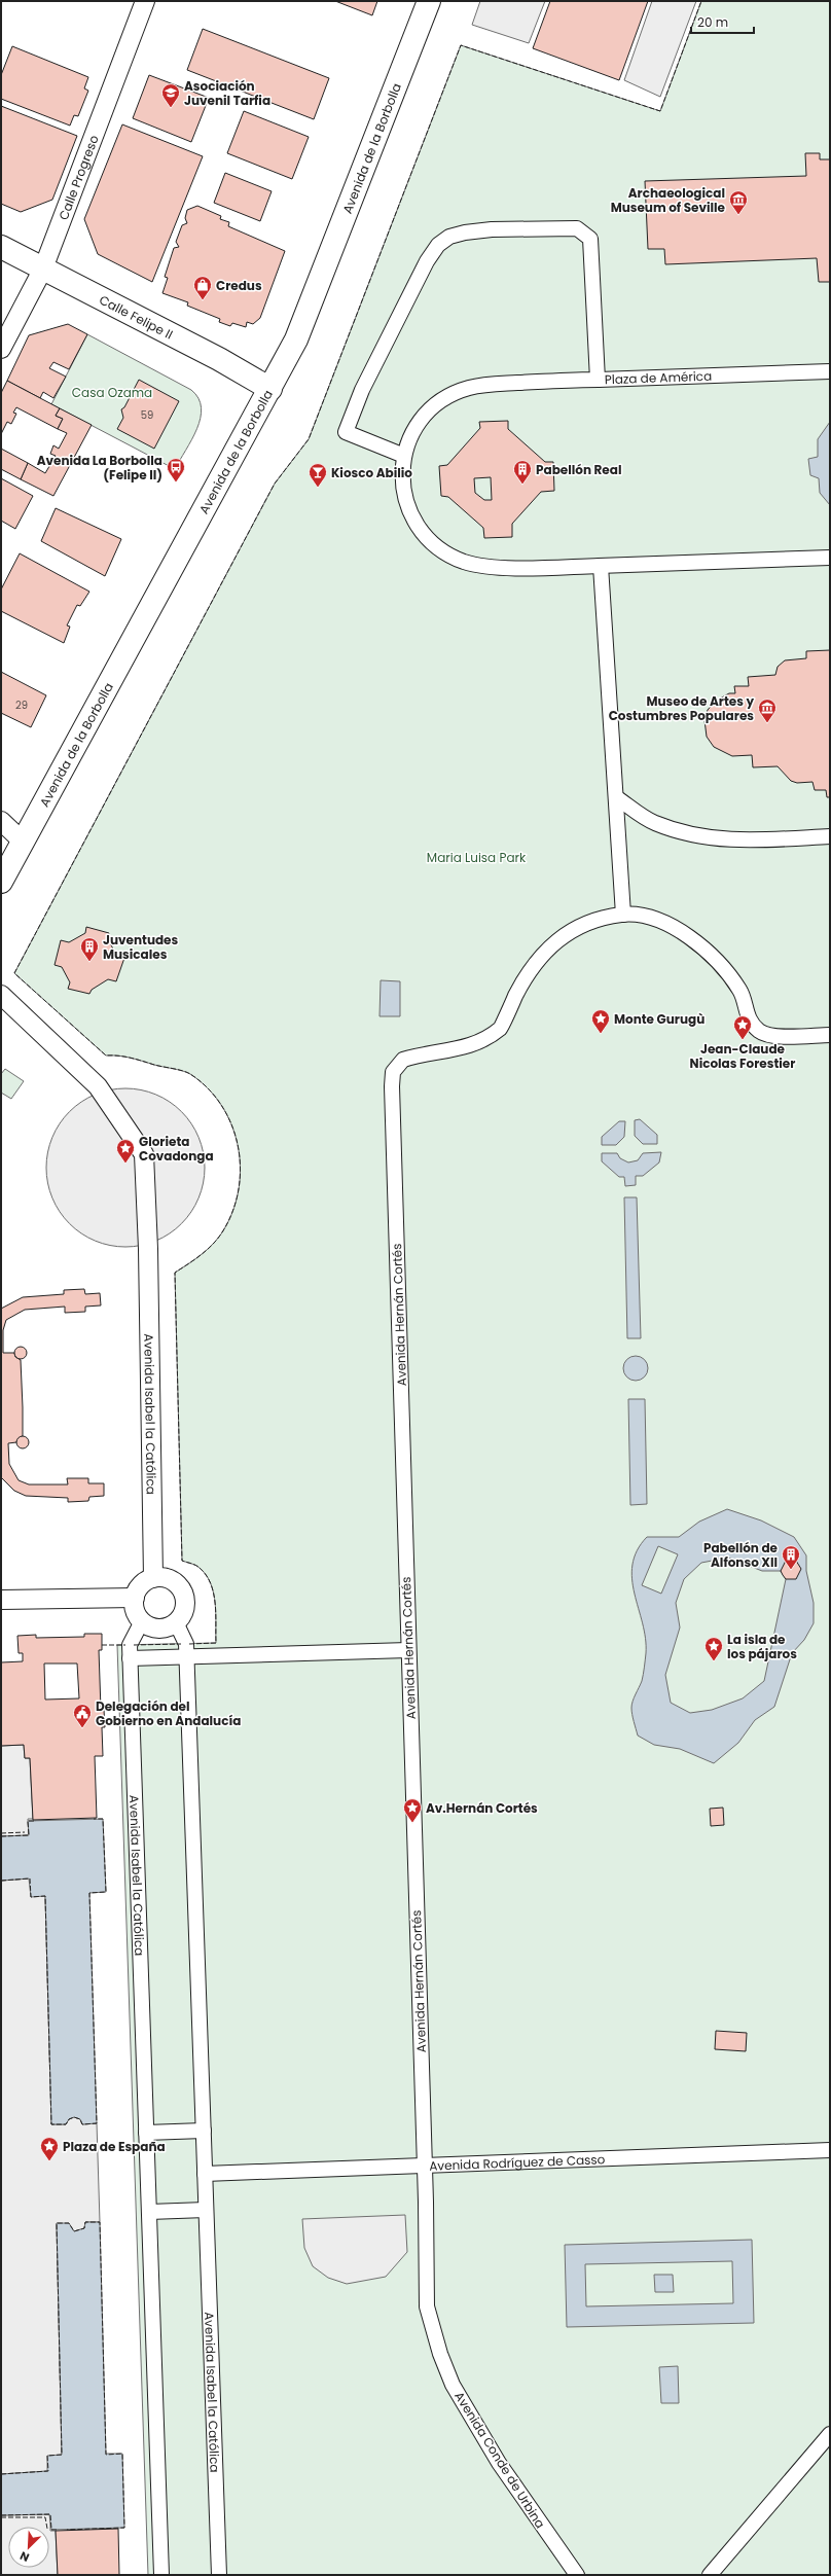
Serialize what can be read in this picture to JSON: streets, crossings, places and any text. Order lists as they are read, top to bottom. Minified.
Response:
{"streets":{"main road":["Avenida de la Borbolla","Calle Felipe II"],"street":["Calle Progreso","Plaza de América","Avenida Hernán Cortés","Avenida Isabel la Católica","Avenida Rodríguez de Casso","Avenida Conde de Urbina"]},"crossings":[["Avenida de la Borbolla","Calle Felipe II"],["Calle Progreso","Calle Felipe II"],["Avenida Hernán Cortés","Avenida Rodríguez de Casso"],["Avenida Hernán Cortés","Avenida Conde de Urbina"],["Avenida Isabel la Católica","Avenida Rodríguez de Casso"],["Avenida Rodríguez de Casso","Avenida Conde de Urbina"]],"parks":["Casa Ozama","Maria Luisa Park"],"places":{"school or university":["Asociación Juvenil Tarfia"],"museum":["Archaeological Museum of Seville","Museo de Artes y Costumbres Populares"],"shop":["Credus"],"bus stop":["Avenida La Borbolla (Felipe II)"],"building":["Pabellón Real","Juventudes Musicales","Pabellón de Alfonso XII"],"bar":["Kiosco Abilio"],"place":["Monte Gurugù","Jean-Claude Nicolas Forestier","Glorieta Covadonga","La isla de los pájaros","Av.Hernán Cortés","Plaza de España"],"public building":["Delegación del Gobierno en Andalucía"]},"house_numbers":["59","29"],"scale_bar":"20 m","north":"bottom left"}
